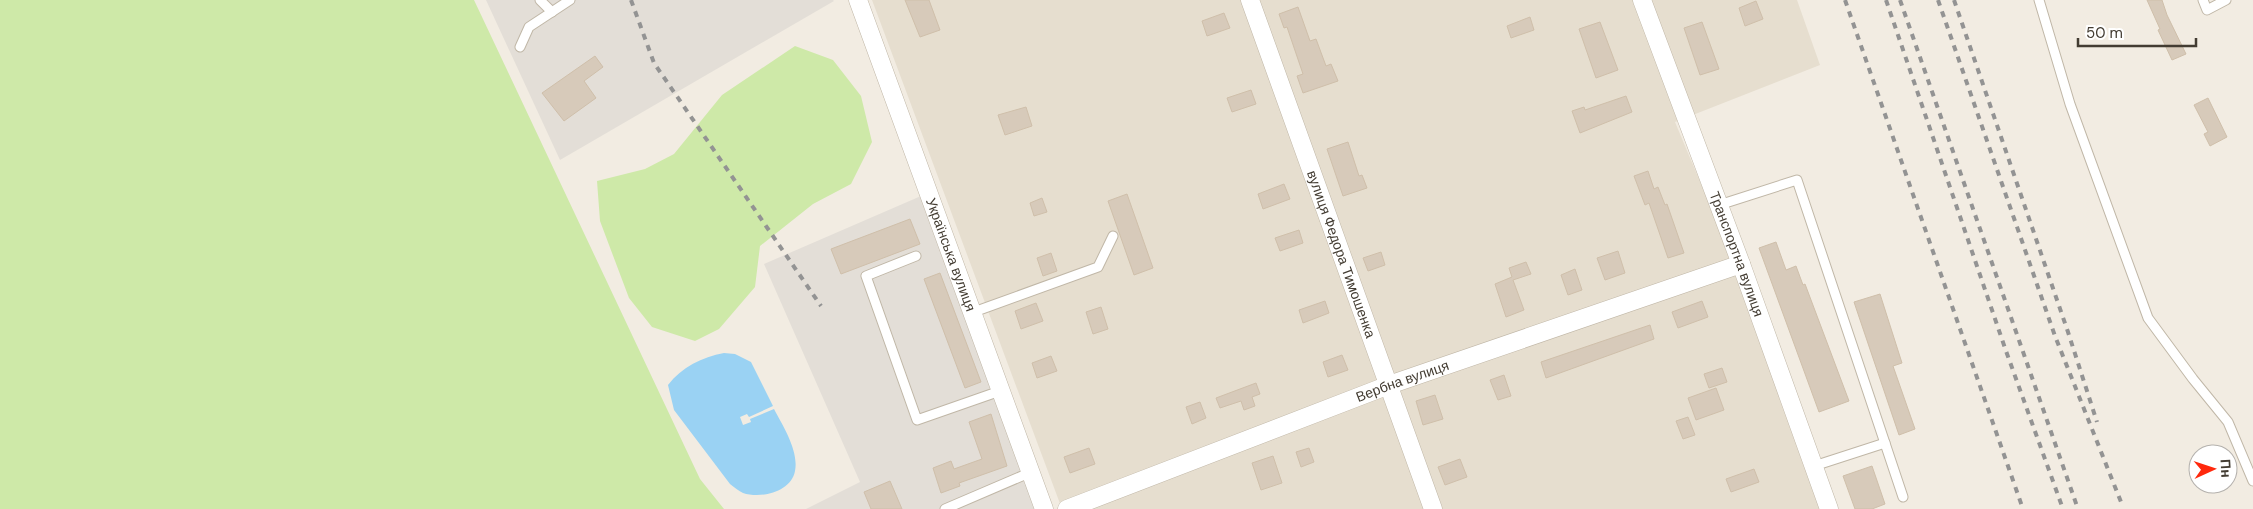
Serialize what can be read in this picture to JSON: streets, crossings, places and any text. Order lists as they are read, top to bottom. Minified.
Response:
{"streets":{"street":["вулиця Федора Тимошенка","Транспортна вулиця","Українська вулиця","Вербна вулиця"]},"crossings":[["вулиця Федора Тимошенка","Вербна вулиця"],["Транспортна вулиця","Вербна вулиця"]],"scale_bar":"50 m","north":"right"}
